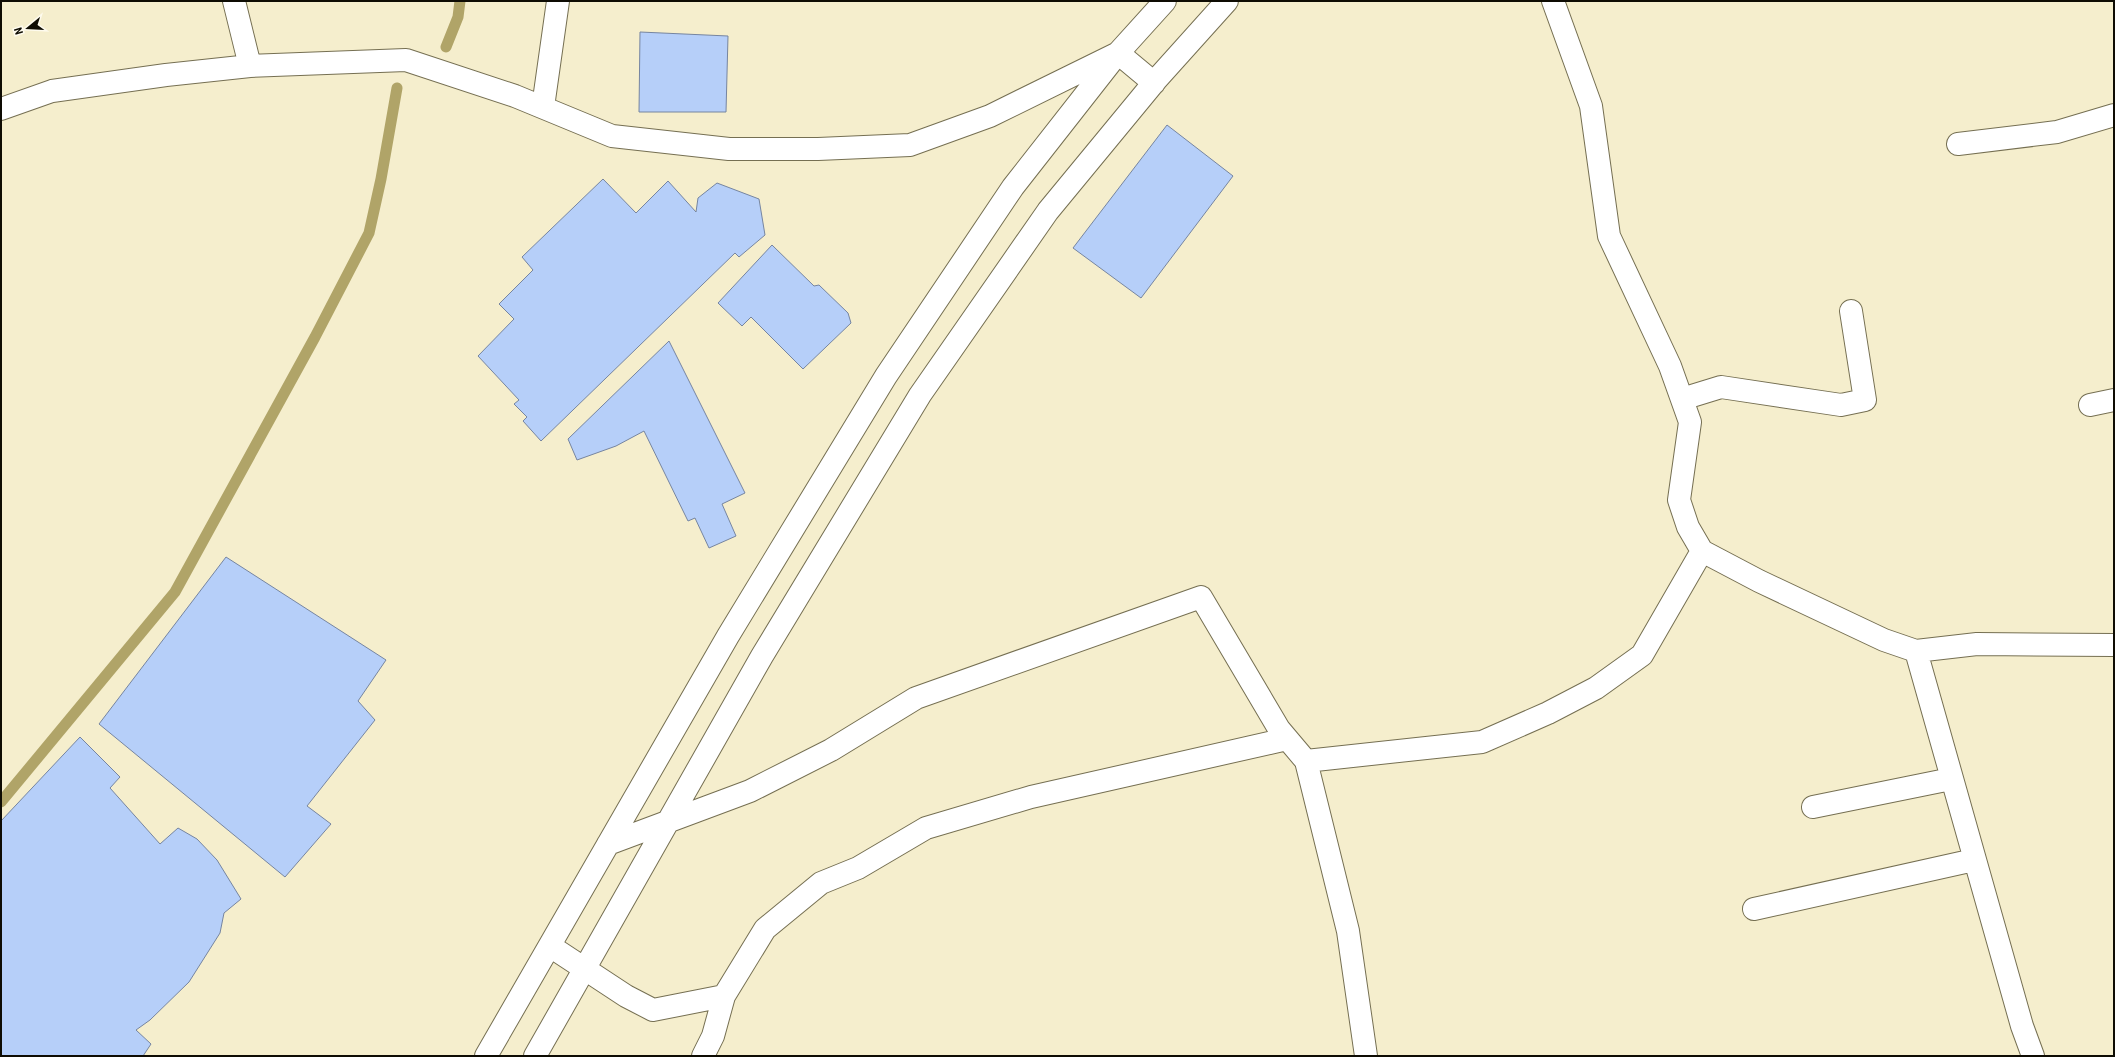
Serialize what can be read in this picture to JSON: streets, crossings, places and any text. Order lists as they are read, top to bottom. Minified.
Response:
{"north":"left"}
